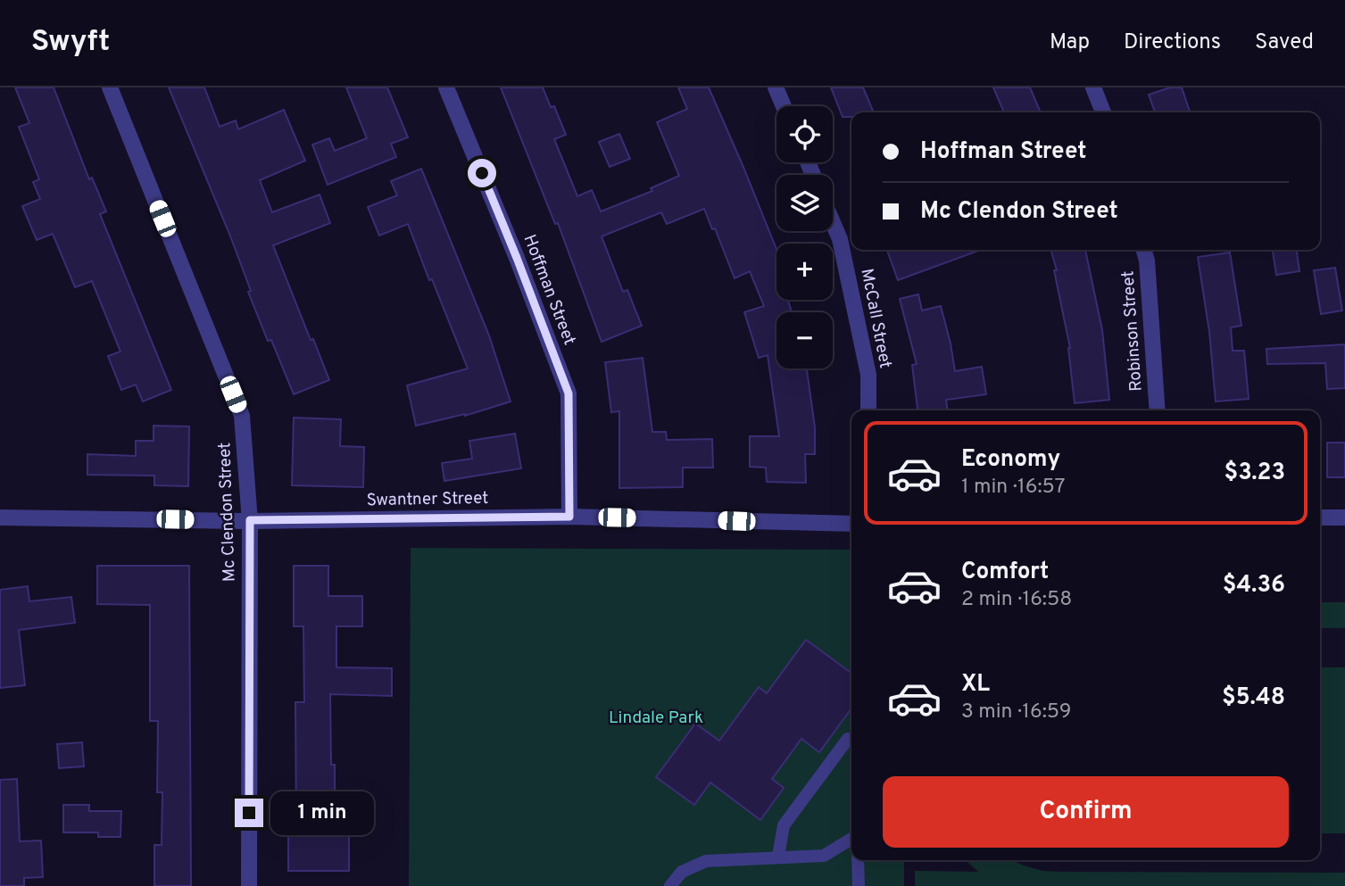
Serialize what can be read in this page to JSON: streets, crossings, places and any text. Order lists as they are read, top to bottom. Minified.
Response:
{"streets":{"street":["Hoffman Street","McCall Street","Robinson Street","Swantner Street","Mc Clendon Street"]},"crossings":[["Hoffman Street","Swantner Street"],["Swantner Street","Mc Clendon Street"]],"parks":["Lindale Park"],"page":{"header":"Swyft","nav":["Map","Directions","Saved"],"map_buttons":["+","−"],"banner":["Hoffman Street","Mc Clendon Street"],"list":[{"name":"Economy","note":"1 min · 16:57","value":"$3.23"},{"name":"Comfort","note":"2 min · 16:58","value":"$4.36"},{"name":"XL","note":"3 min · 16:59","value":"$5.48"}],"buttons":"Confirm","bubble":"1 min"}}
